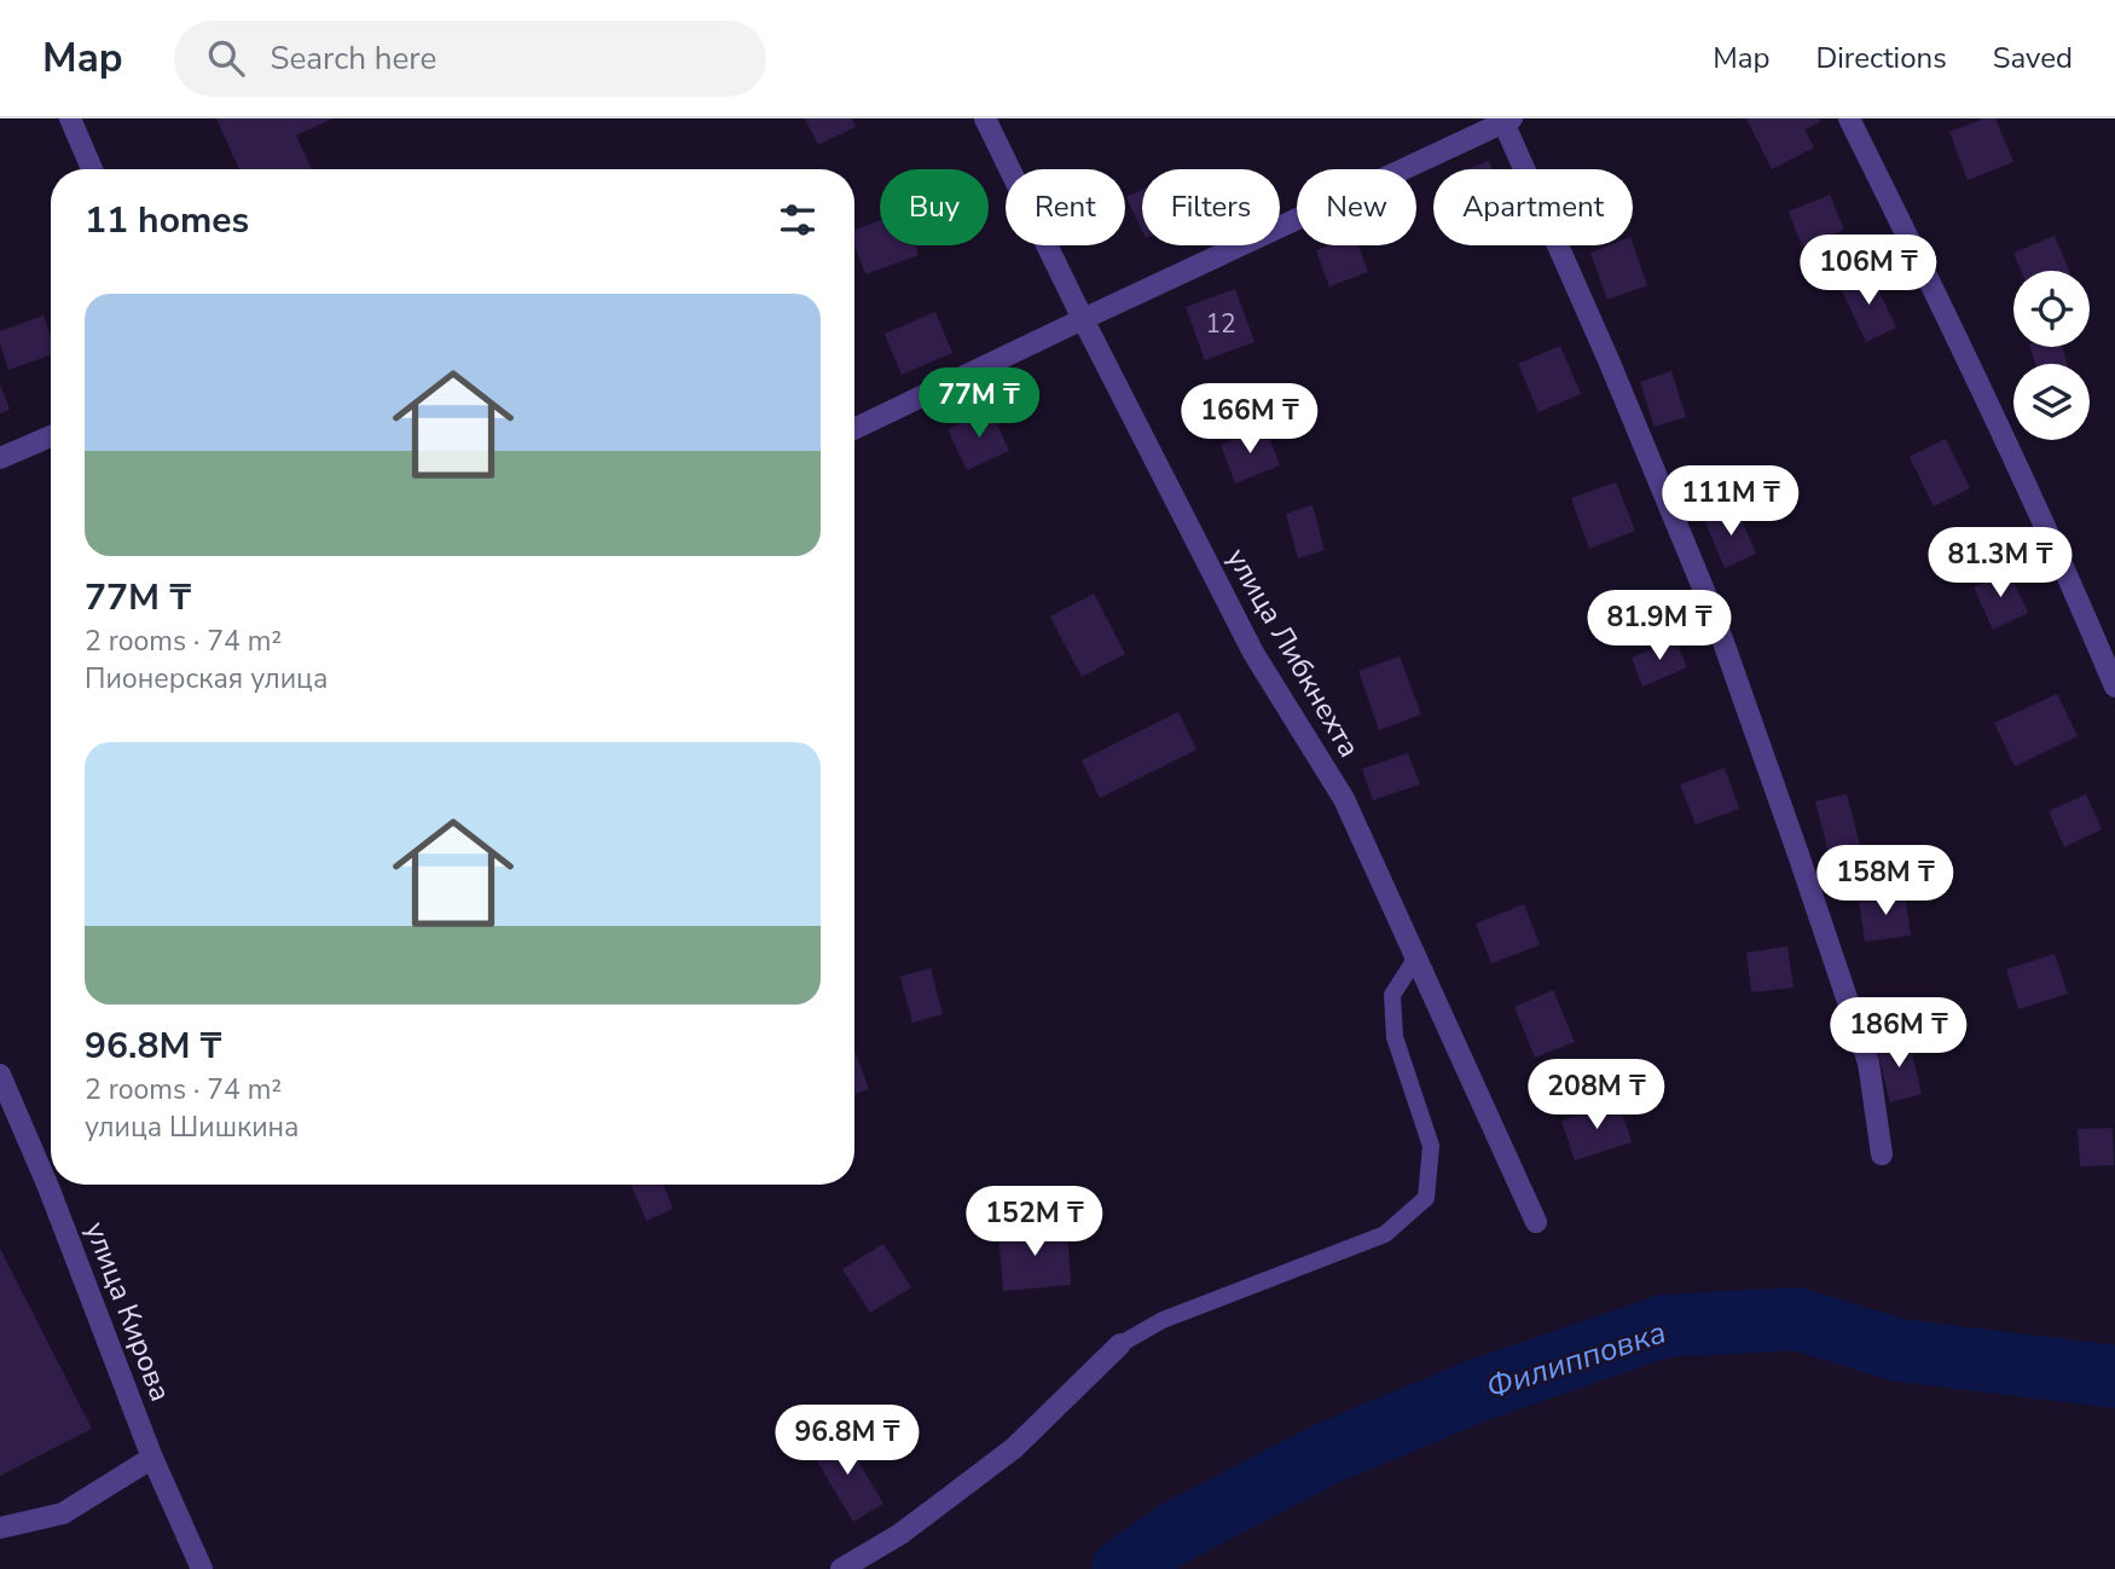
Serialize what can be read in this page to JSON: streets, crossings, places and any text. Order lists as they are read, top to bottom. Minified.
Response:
{"streets":{"street":["улица Либкнехта","улица Кирова"]},"water":["Филипповка"],"house_numbers":["12"],"page":{"header":"Map","search":"Search here","nav":["Map","Directions","Saved"],"chip":["Buy","Rent","Filters","New","Apartment"],"heading":"11 homes","price":["106M ₸","77M ₸","166M ₸","111M ₸","81.3M ₸","81.9M ₸","158M ₸","186M ₸","208M ₸","152M ₸","96.8M ₸"],"list":[{"name":"77M ₸","note":"2 rooms · 74 m² · Пионерская улица"},{"name":"96.8M ₸","note":"2 rooms · 74 m² · улица Шишкина"}]}}
